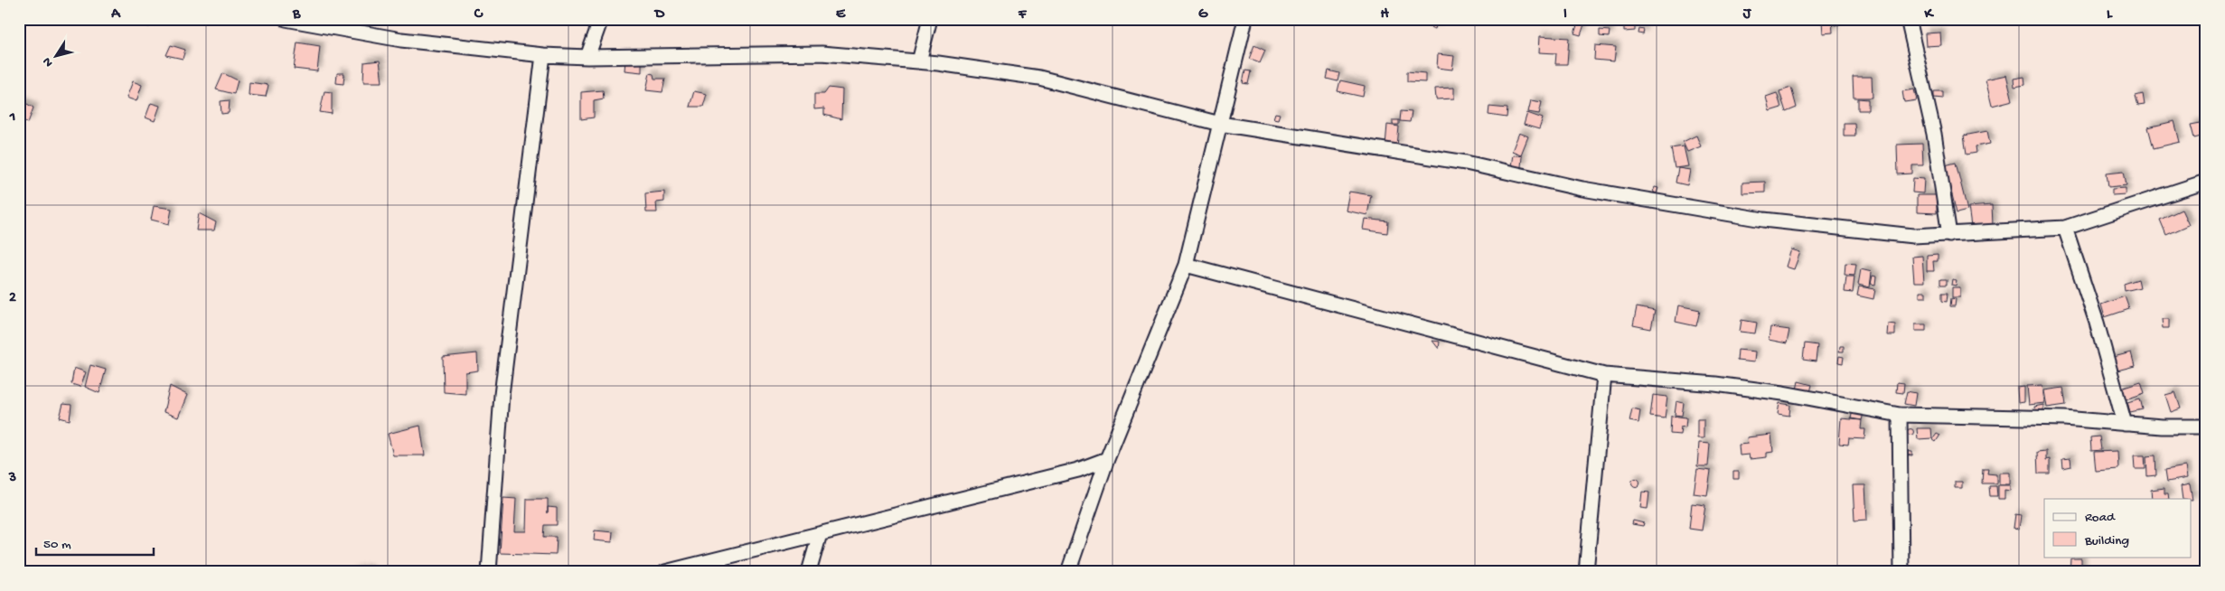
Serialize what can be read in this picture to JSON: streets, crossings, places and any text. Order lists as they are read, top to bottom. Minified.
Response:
{"legend":["Road","Building"],"scale_bar":"50 m","north":"bottom left","grid":{"columns":["A","B","C","D","E","F","G","H","I","J","K","L"],"rows":["1","2","3"]}}
